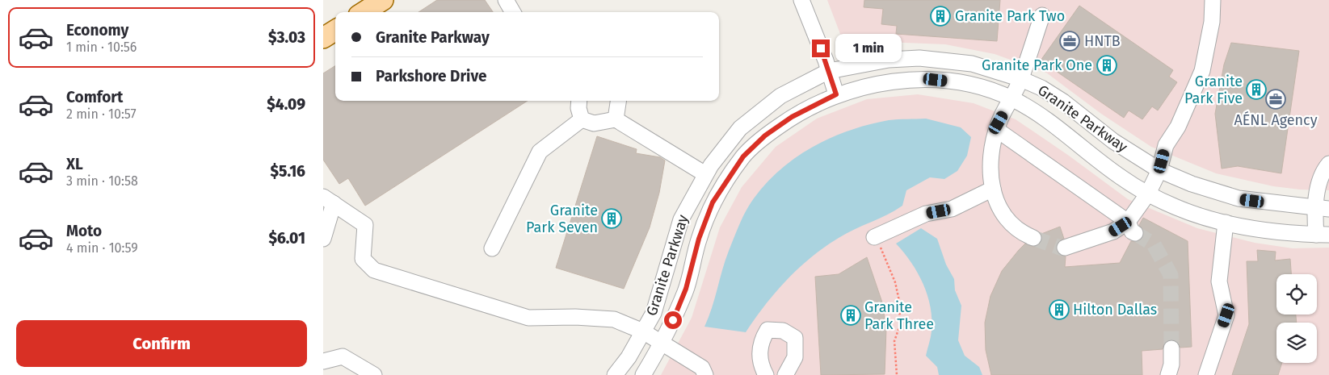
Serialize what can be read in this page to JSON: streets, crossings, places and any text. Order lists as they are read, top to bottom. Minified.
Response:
{"streets":{"street":["Granite Parkway"]},"places":{"building":["Granite Park Two","Granite Park One","Granite Park Five","Granite Park Seven","Hilton Dallas","Granite Park Three"],"office":["HNTB","AÉNL Agency"]},"page":{"list":[{"name":"Economy","note":"1 min · 10:56","value":"$3.03"},{"name":"Comfort","note":"2 min · 10:57","value":"$4.09"},{"name":"XL","note":"3 min · 10:58","value":"$5.16"},{"name":"Moto","note":"4 min · 10:59","value":"$6.01"}],"banner":["Granite Parkway","Parkshore Drive"],"bubble":"1 min","buttons":"Confirm"}}
